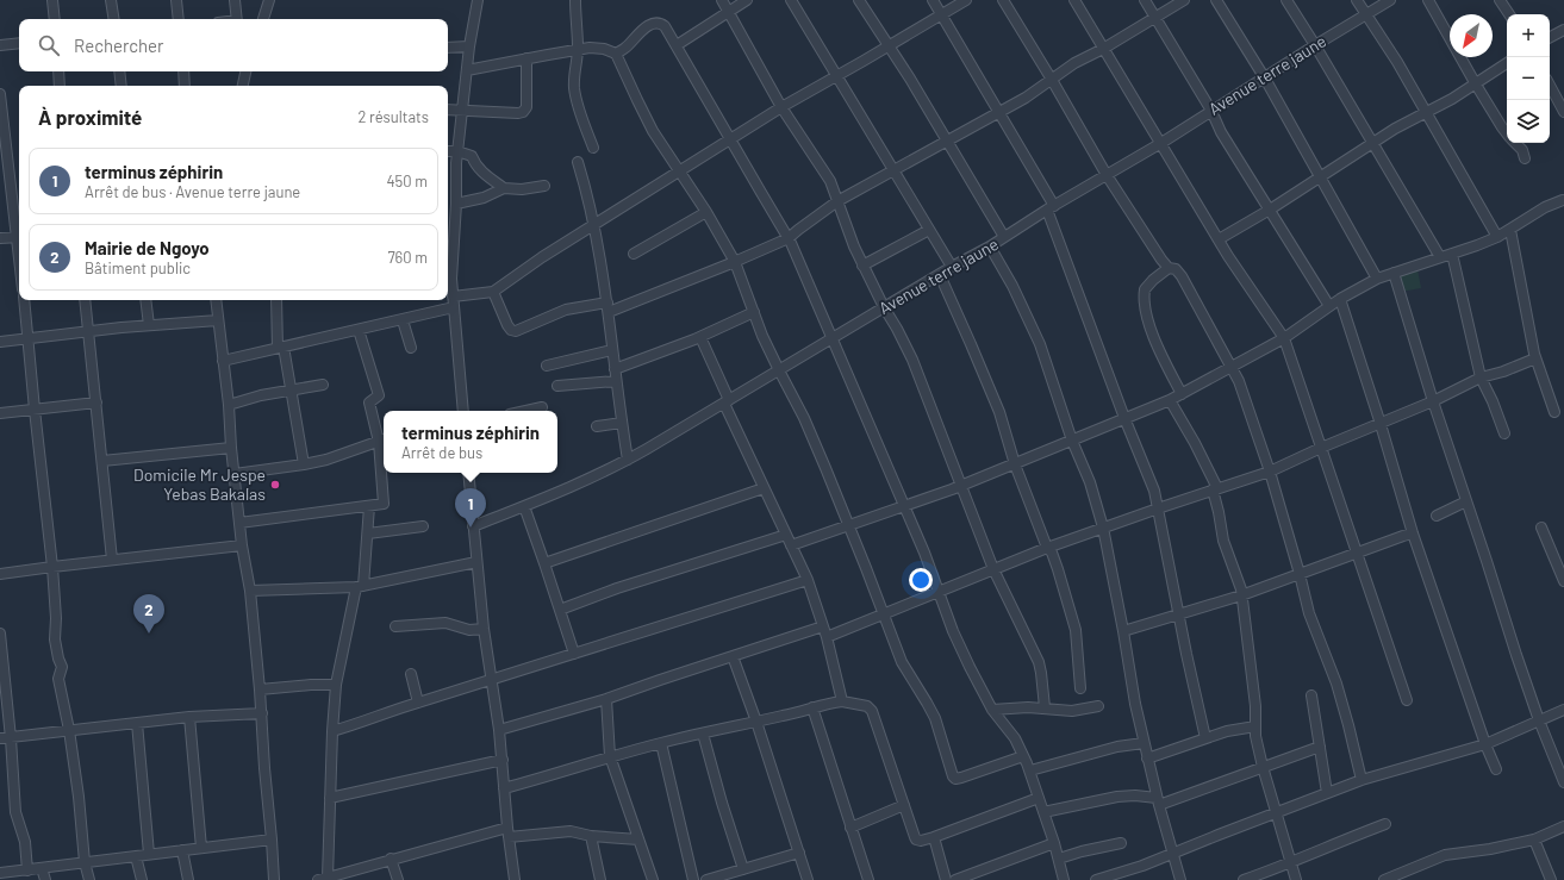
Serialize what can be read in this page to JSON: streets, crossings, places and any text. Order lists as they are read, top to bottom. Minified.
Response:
{"streets":{"street":["Avenue terre jaune"]},"places":["Domicile Mr Jespe Yebas Bakalas"],"north":"bottom left","page":{"map_buttons":["+","−"],"search":"Rechercher","heading":["À proximité","2 résultats"],"list":[{"mark":"1","name":"terminus zéphirin","note":"Arrêt de bus · Avenue terre jaune","value":"450 m"},{"mark":"2","name":"Mairie de Ngoyo","note":"Bâtiment public","value":"760 m"}],"popup":["terminus zéphirin","Arrêt de bus"],"pins":["1","2"]}}
